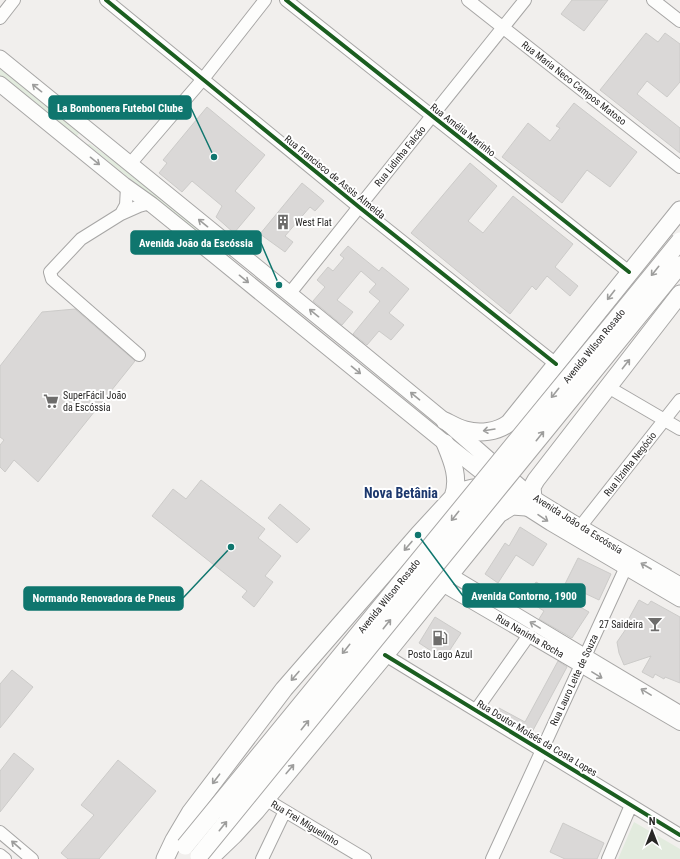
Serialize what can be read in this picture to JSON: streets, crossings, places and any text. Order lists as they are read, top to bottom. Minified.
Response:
{"streets":{"highway":["Avenida Wilson Rosado"],"main road":["Avenida João da Escóssia"],"street":["Rua Maria Neco Campos Matoso","Rua Amélia Marinho","Rua Lidinha Falcão","Rua Francisco de Assis Almeida","Rua Ilzinha Negócio","Rua Naninha Rocha","Rua Lauro Leite de Souza","Rua Doutor Moisés da Costa Lopes","Rua Frei Miguelinho"]},"crossings":[["Rua Maria Neco Campos Matoso","Rua Lidinha Falcão"],["Rua Amélia Marinho","Rua Lidinha Falcão"],["Rua Lidinha Falcão","Rua Francisco de Assis Almeida"],["Rua Lidinha Falcão","Avenida João da Escóssia"],["Rua Ilzinha Negócio","Avenida João da Escóssia"],["Avenida João da Escóssia","Rua Lauro Leite de Souza"],["Rua Naninha Rocha","Rua Lauro Leite de Souza"],["Rua Lauro Leite de Souza","Rua Doutor Moisés da Costa Lopes"]],"districts":["Nova Betânia"],"places":{"other":["La Bombonera Futebol Clube","Avenida João da Escóssia","Avenida Contorno, 1900","Normando Renovadora de Pneus"],"building":["West Flat"],"supermarket":["SuperFácil João da Escóssia"],"bar":["27 Saideira"],"fuel station":["Posto Lago Azul"]},"north":"top"}
